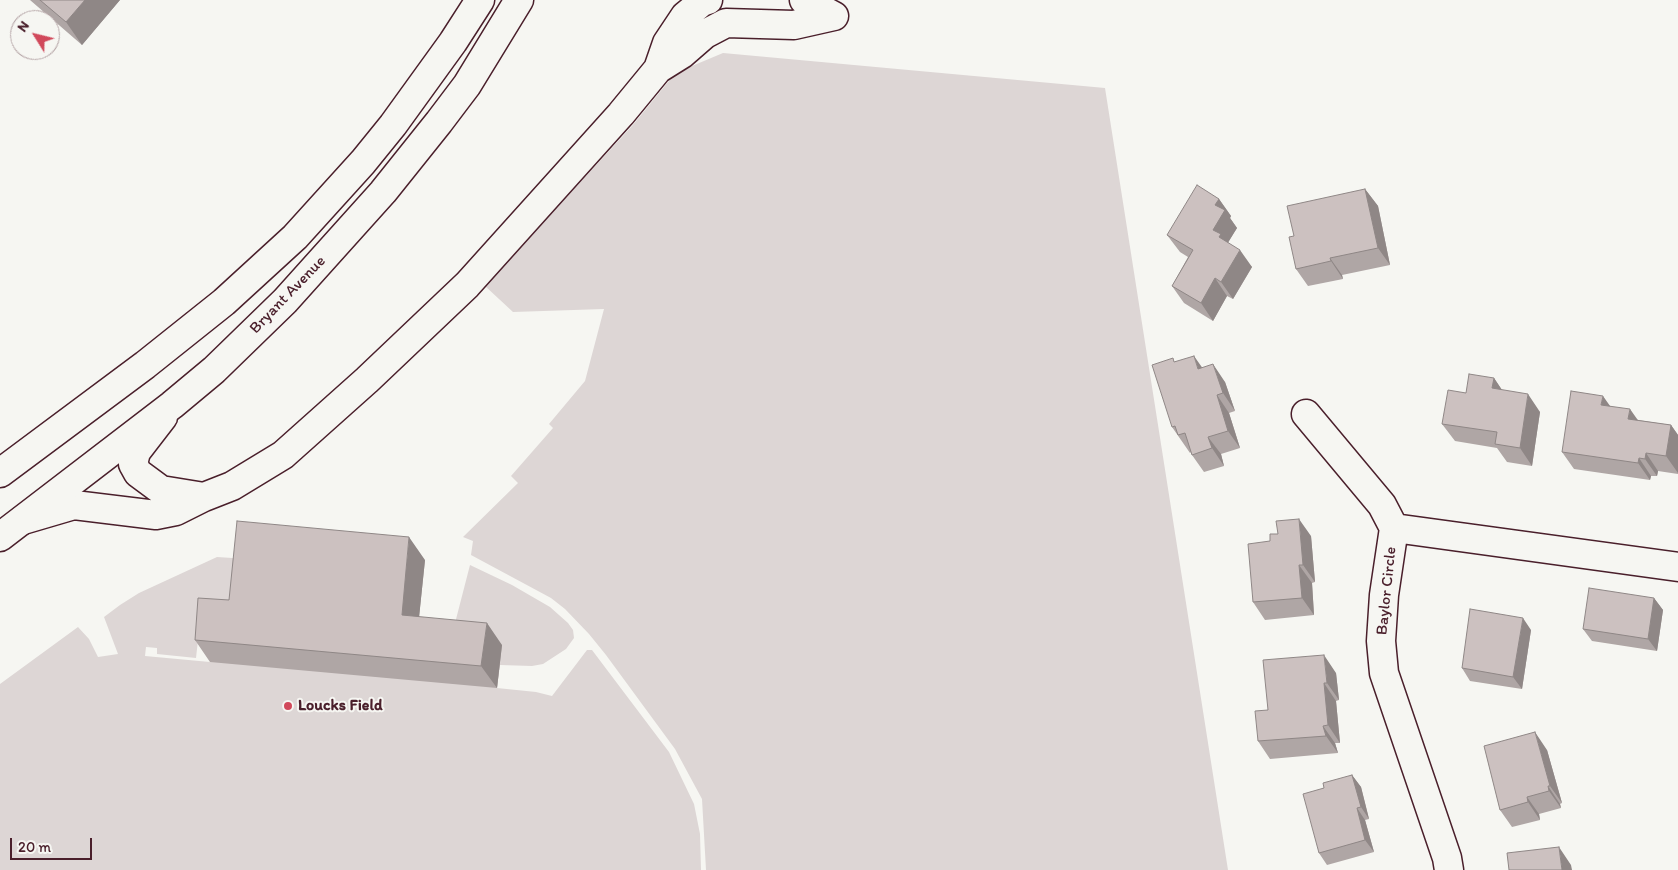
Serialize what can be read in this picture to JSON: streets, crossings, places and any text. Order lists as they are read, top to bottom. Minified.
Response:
{"streets":{"street":["Bryant Avenue","Baylor Circle"]},"places":["Loucks Field"],"scale_bar":"20 m","north":"top left"}
